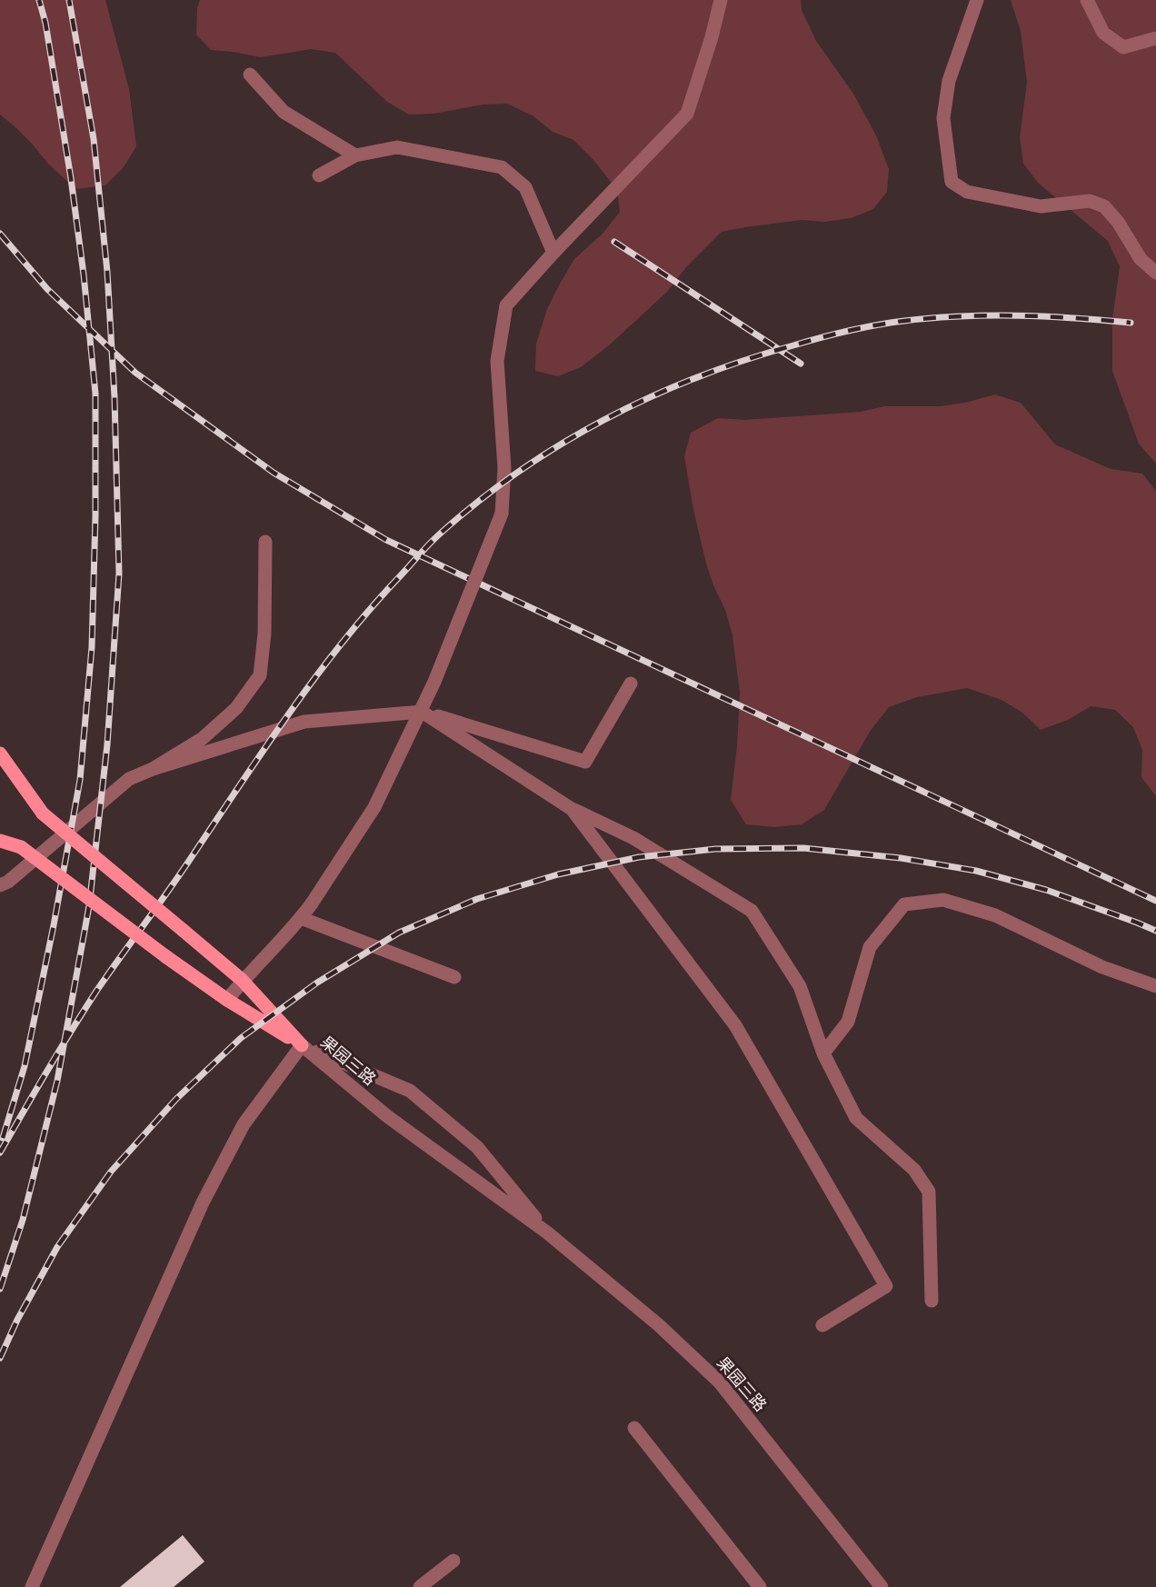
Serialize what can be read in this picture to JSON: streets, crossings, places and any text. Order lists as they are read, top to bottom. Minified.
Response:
{"streets":{"street":["果园三路"]}}
